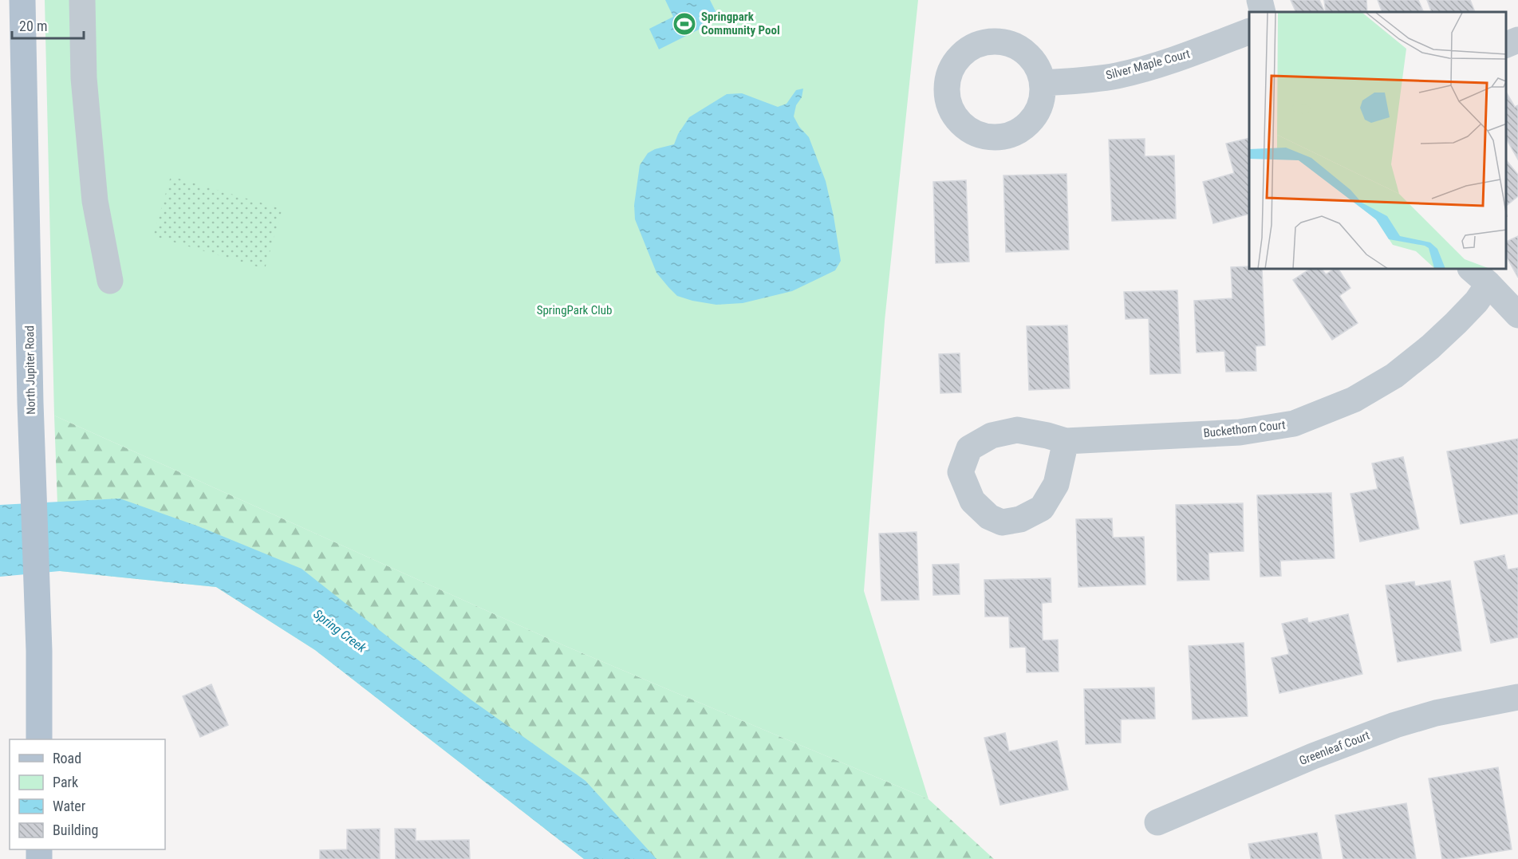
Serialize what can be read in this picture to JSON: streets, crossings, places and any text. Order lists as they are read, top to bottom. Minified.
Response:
{"streets":{"main road":["North Jupiter Road"],"street":["Silver Maple Court","Buckethorn Court","Greenleaf Court"]},"water":["Spring Creek"],"parks":["SpringPark Club"],"places":{"sports":["Springpark Community Pool"]},"legend":["Road","Park","Water","Building"],"scale_bar":"20 m"}
